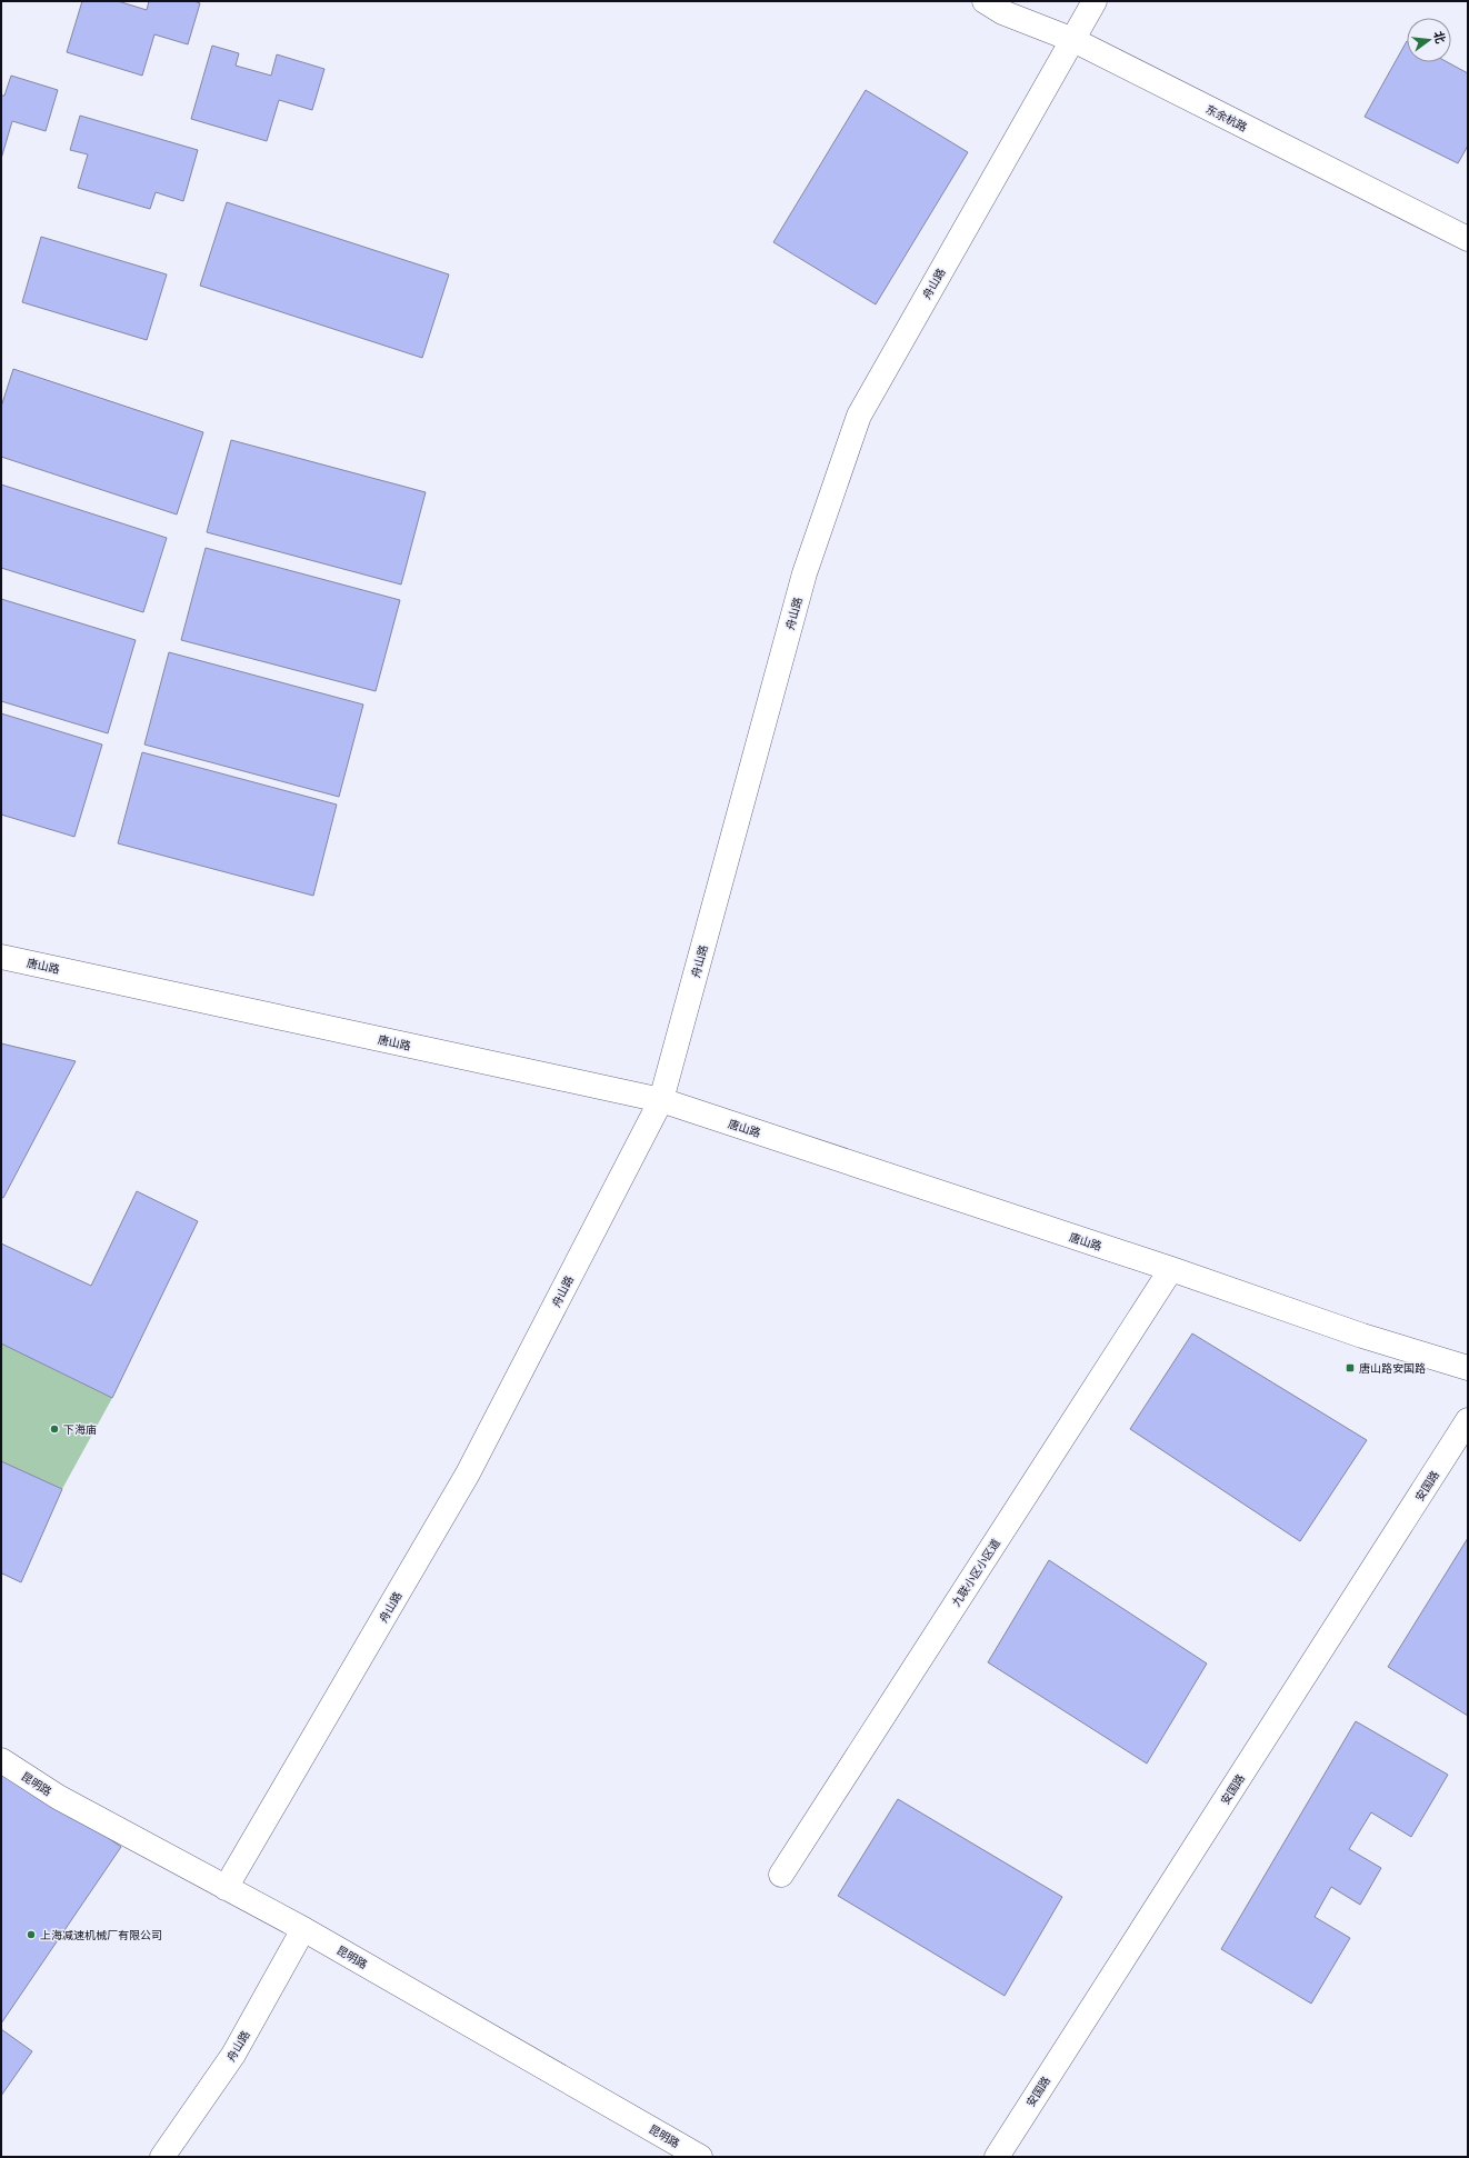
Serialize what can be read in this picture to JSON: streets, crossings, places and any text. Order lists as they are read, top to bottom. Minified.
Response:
{"streets":{"street":["东余杭路","舟山路","唐山路","安国路","九联小区小区道","昆明路"]},"crossings":[["东余杭路","舟山路"],["舟山路","唐山路"],["舟山路","昆明路"],["唐山路","九联小区小区道"]],"places":{"transit":["唐山路安国路"],"other":["下海庙","上海减速机械厂有限公司"]},"north":"right"}
